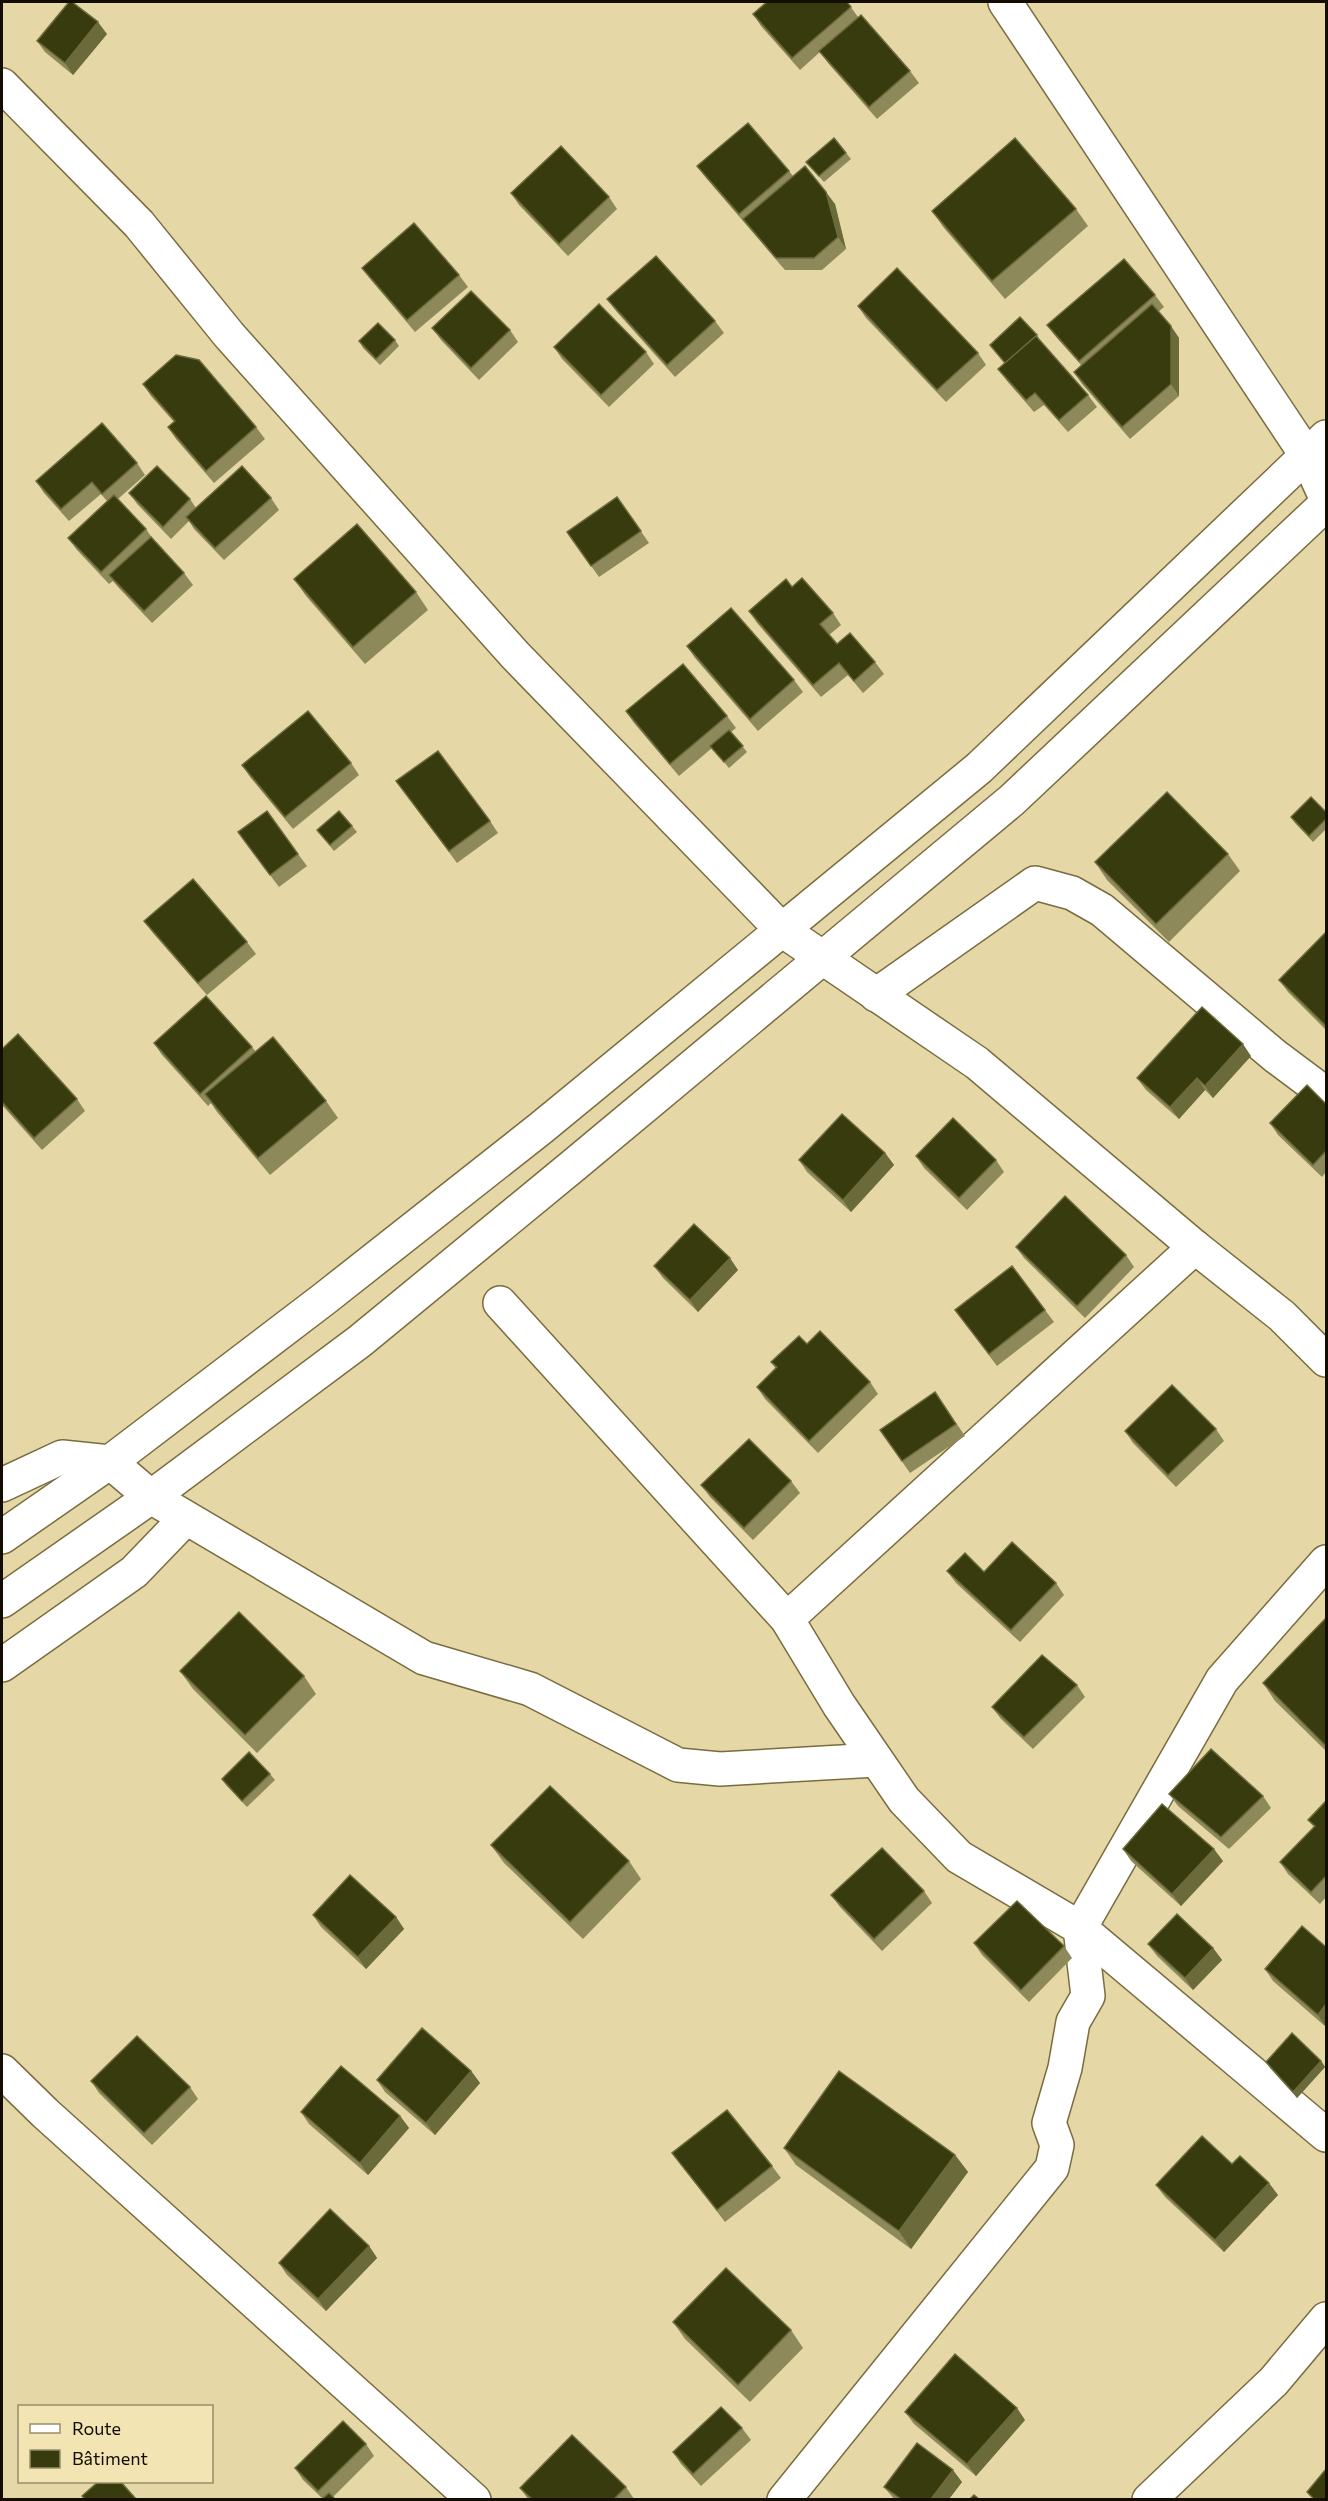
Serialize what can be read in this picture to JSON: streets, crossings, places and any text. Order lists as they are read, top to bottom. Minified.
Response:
{"legend":["Route","Bâtiment"]}
